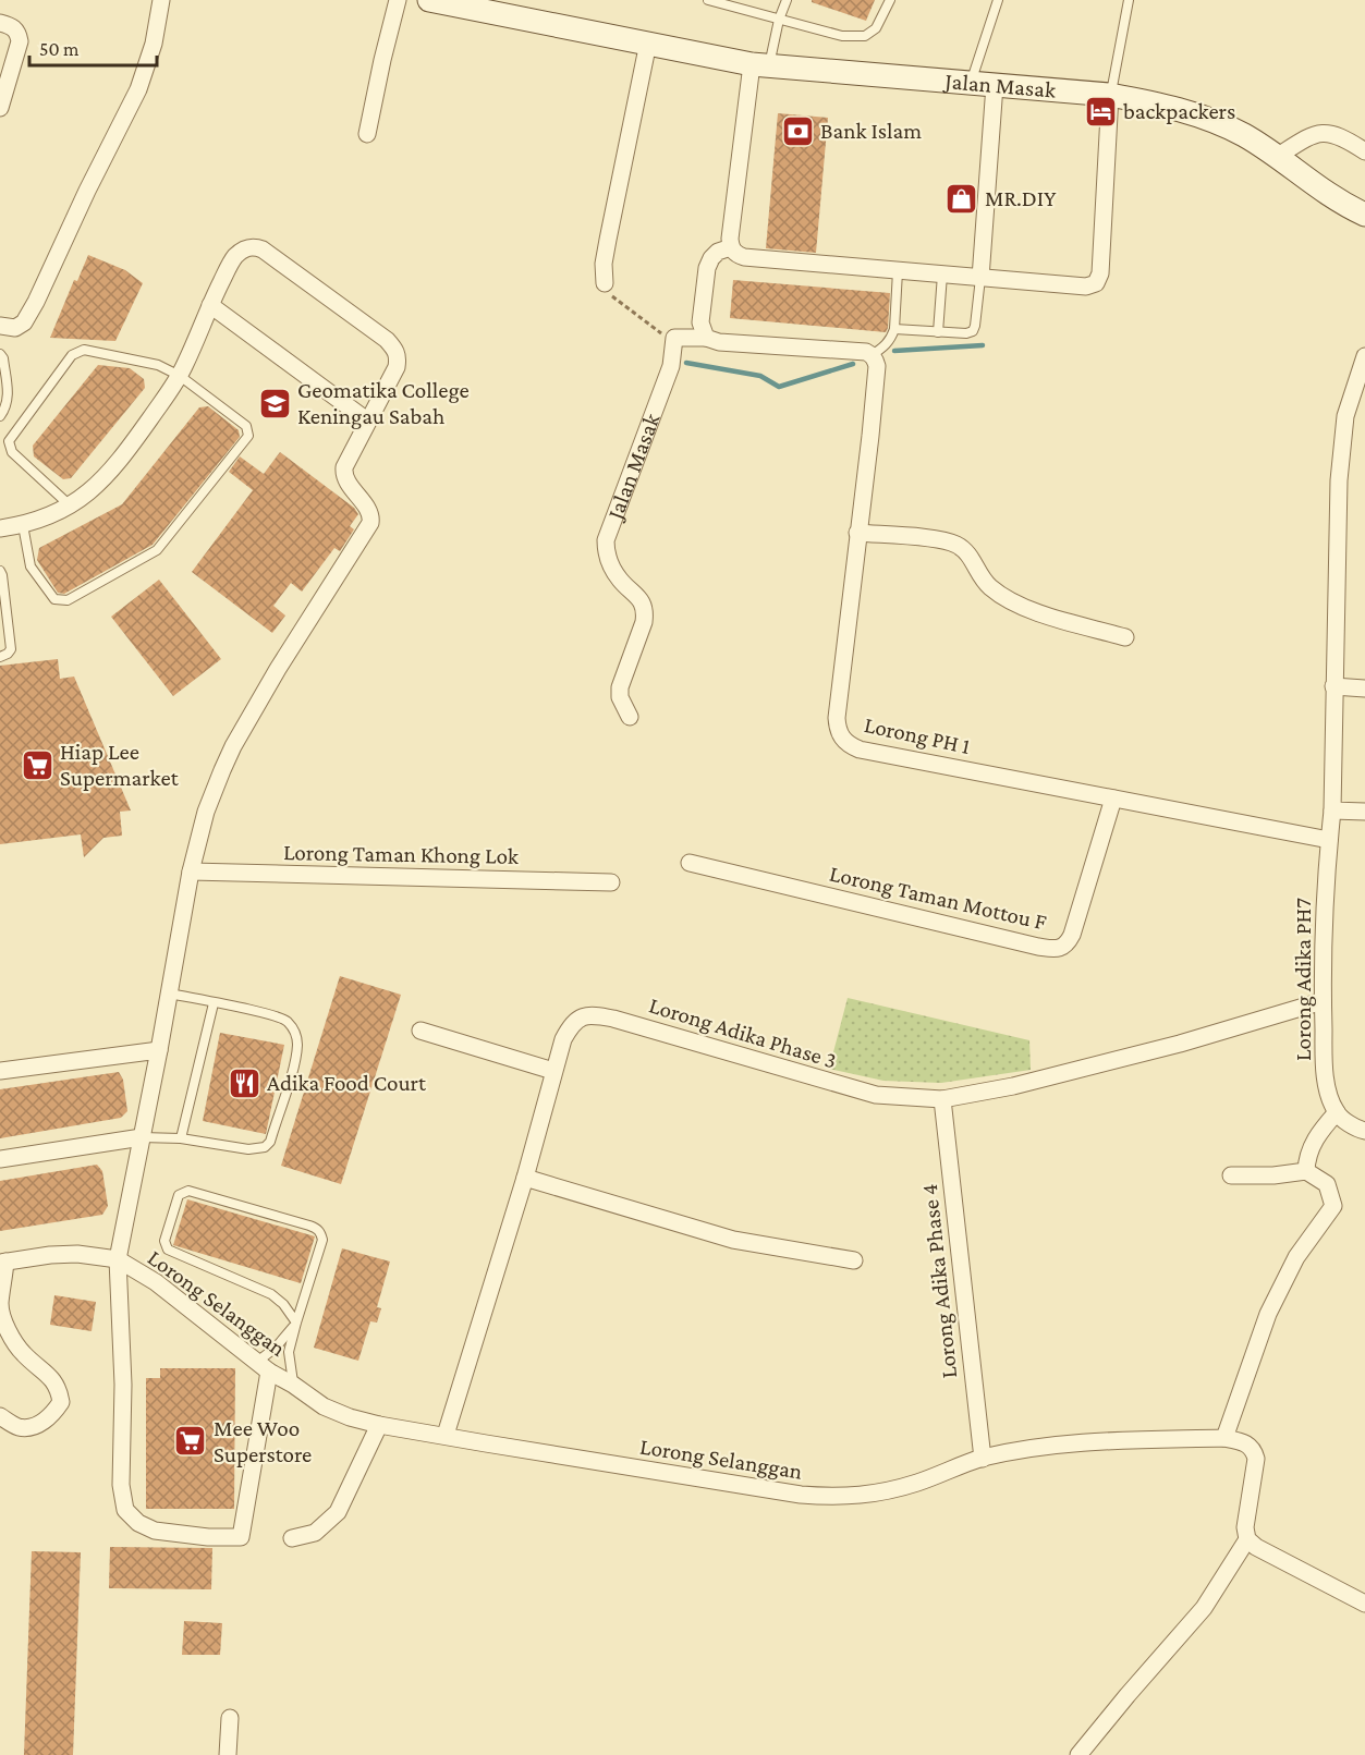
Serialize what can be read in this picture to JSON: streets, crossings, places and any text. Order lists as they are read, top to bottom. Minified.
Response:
{"streets":{"street":["Jalan Masak","Lorong PH 1","Lorong Taman Khong Lok","Lorong Taman Mottou F","Lorong Adika PH7","Lorong Adika Phase 3","Lorong Adika Phase 4","Lorong Selanggan"]},"crossings":[["Lorong PH 1","Lorong Taman Mottou F"],["Lorong PH 1","Lorong Adika PH7"],["Lorong Adika PH7","Lorong Adika Phase 3"],["Lorong Adika Phase 3","Lorong Adika Phase 4"],["Lorong Adika Phase 3","Lorong Selanggan"],["Lorong Adika Phase 4","Lorong Selanggan"]],"places":{"hotel":["backpackers"],"bank":["Bank Islam"],"shop":["MR.DIY"],"school or university":["Geomatika College Keningau Sabah"],"supermarket":["Hiap Lee Supermarket","Mee Woo Superstore"],"restaurant":["Adika Food Court"]},"scale_bar":"50 m"}
